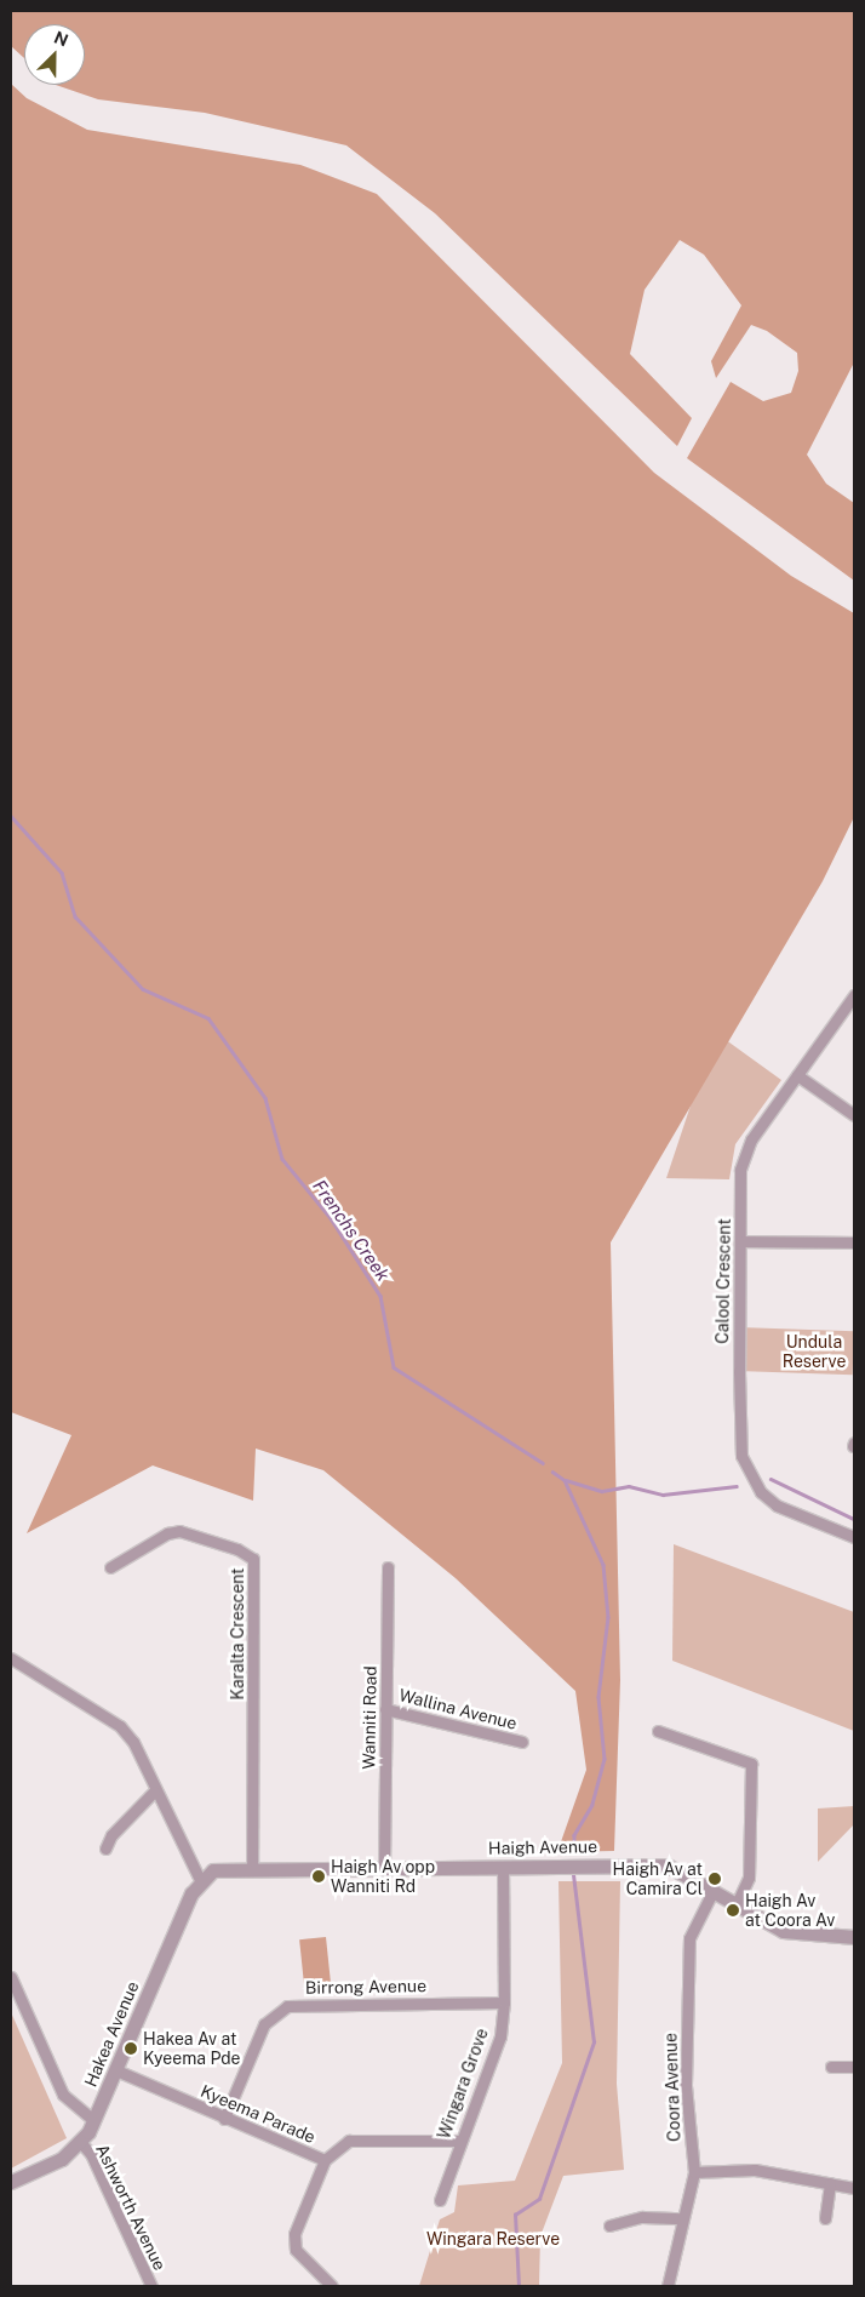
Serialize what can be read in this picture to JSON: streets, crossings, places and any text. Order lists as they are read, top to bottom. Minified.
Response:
{"streets":{"street":["Calool Crescent","Karalta Crescent","Wallina Avenue","Wanniti Road","Haigh Avenue","Birrong Avenue","Hakea Avenue","Wingara Grove","Coora Avenue","Kyeema Parade","Ashworth Avenue"]},"crossings":[["Karalta Crescent","Haigh Avenue"],["Wallina Avenue","Wanniti Road"],["Wanniti Road","Haigh Avenue"],["Haigh Avenue","Hakea Avenue"],["Haigh Avenue","Wingara Grove"],["Haigh Avenue","Coora Avenue"],["Birrong Avenue","Wingara Grove"],["Birrong Avenue","Kyeema Parade"],["Hakea Avenue","Kyeema Parade"],["Hakea Avenue","Ashworth Avenue"],["Wingara Grove","Kyeema Parade"]],"water":["Frenchs Creek"],"parks":["Undula Reserve","Wingara Reserve"],"places":["Haigh Av opp Wanniti Rd","Haigh Av at Camira Cl","Haigh Av at Coora Av","Hakea Av at Kyeema Pde"],"north":"top right"}
